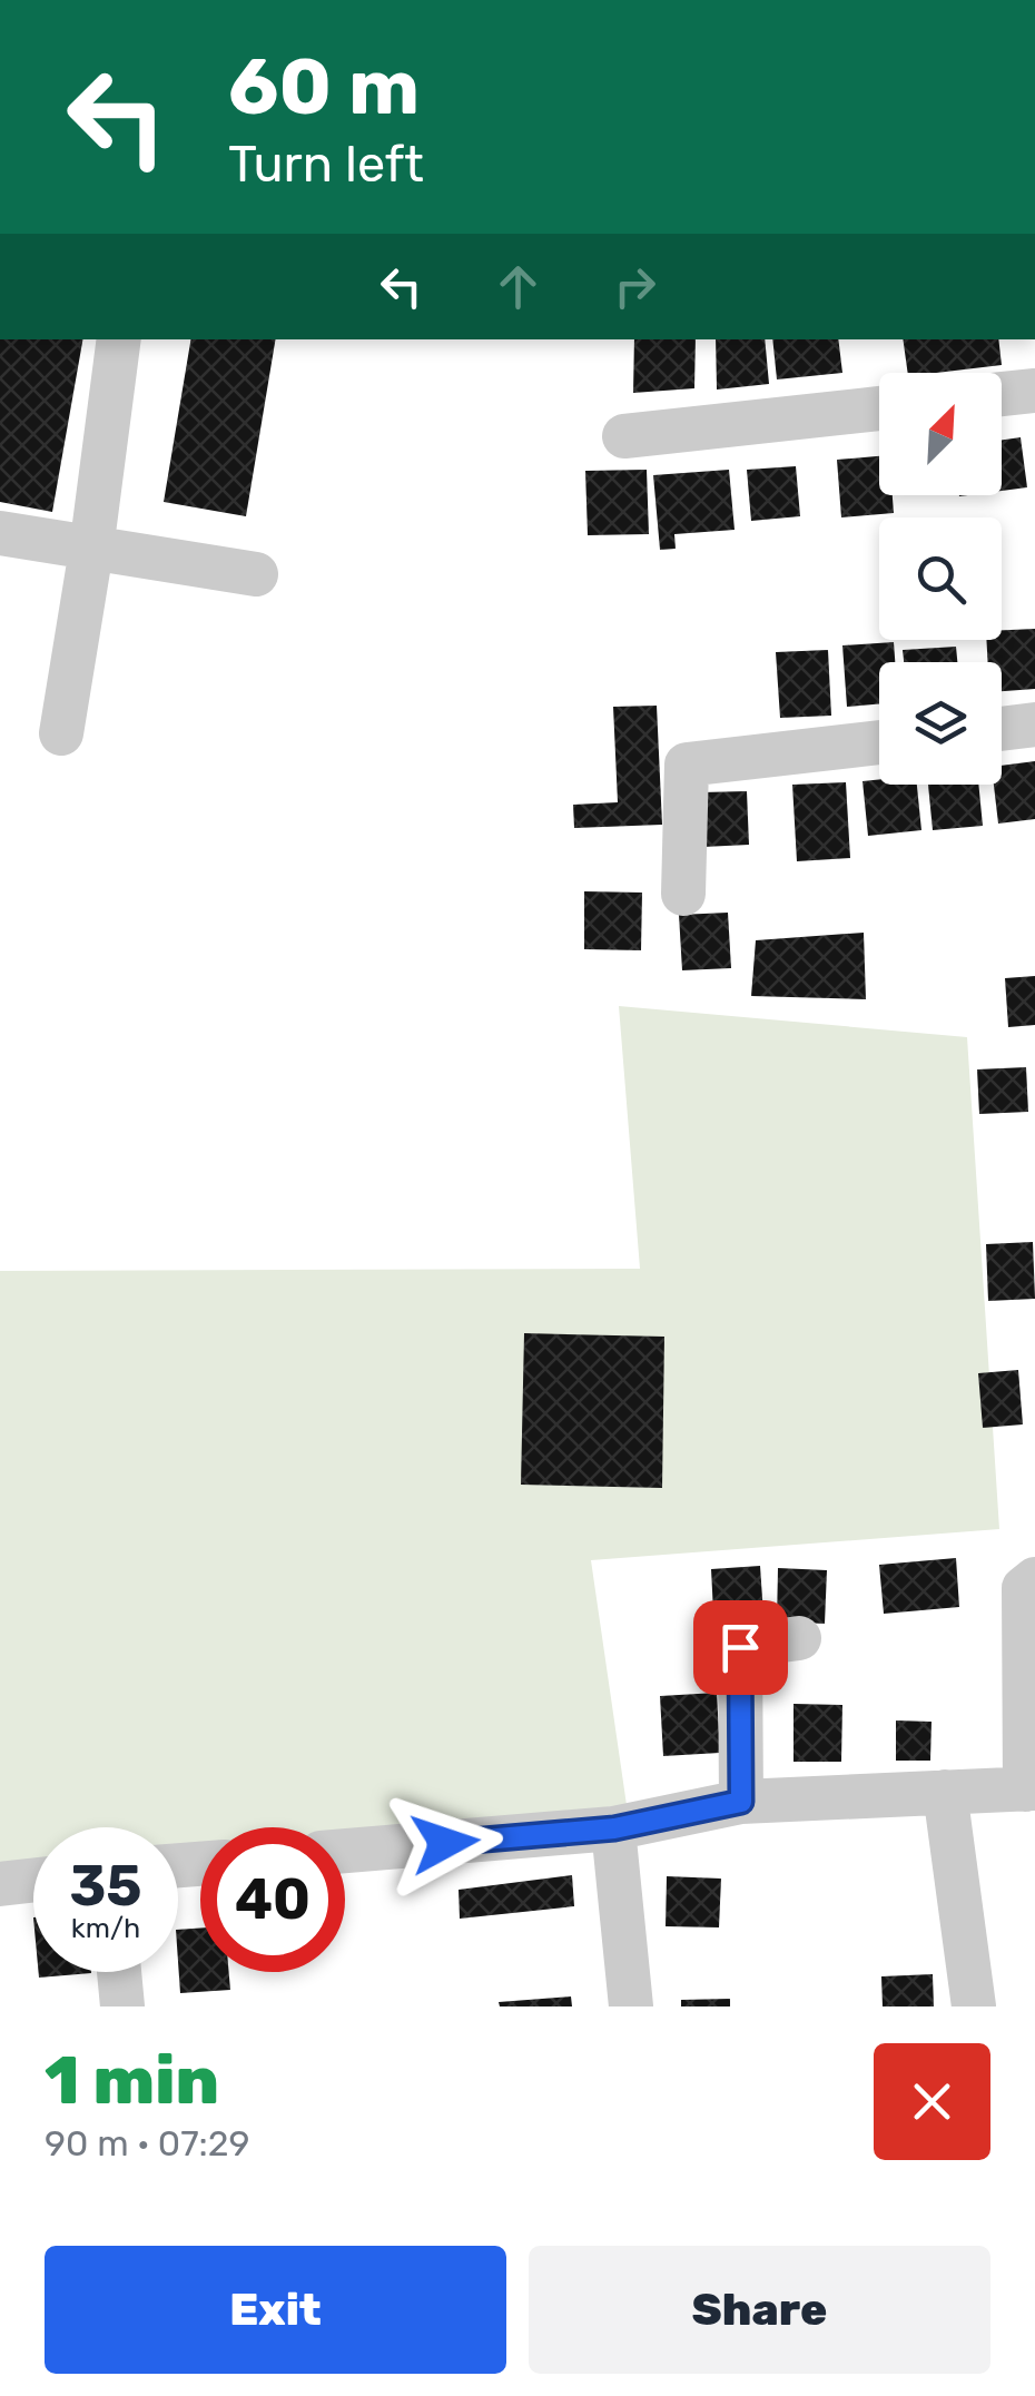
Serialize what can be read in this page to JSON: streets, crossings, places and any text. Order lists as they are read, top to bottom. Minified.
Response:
{"north":"top right","page":{"turn":["60 m","Turn left"],"speed":"35 km/h","limit":"40","heading":["1 min","90 m · 07:29"],"buttons":["Exit","Share"]}}
